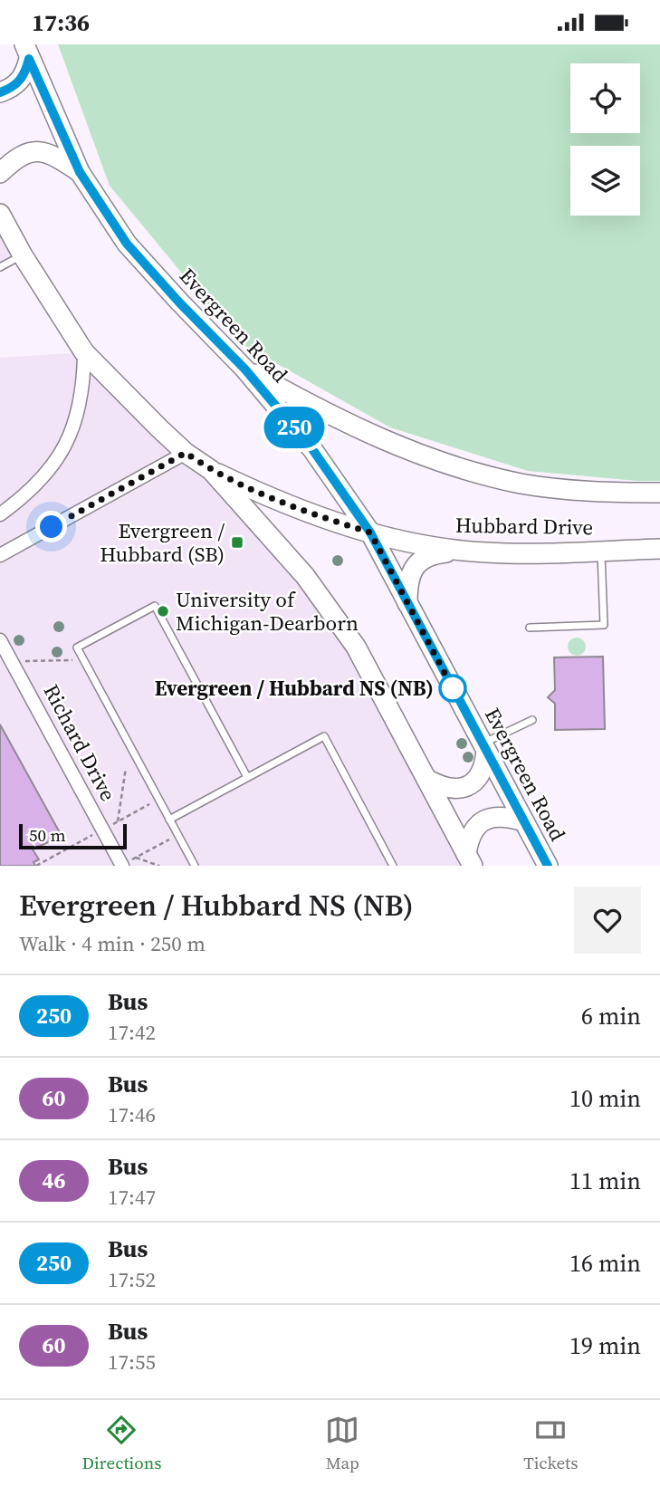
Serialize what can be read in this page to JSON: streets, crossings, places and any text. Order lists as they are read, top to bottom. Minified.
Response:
{"streets":{"street":["Evergreen Road","Hubbard Drive","Richard Drive"]},"crossings":[["Evergreen Road","Hubbard Drive"]],"places":{"transit":["Evergreen / Hubbard (SB)"],"other":["University of Michigan-Dearborn","Evergreen / Hubbard NS (NB)"]},"lines":["bus line 250"],"scale_bar":"50 m","page":{"status":"17:36","on_map":"250","scale":"50 m","heading":["Evergreen / Hubbard NS (NB)","Walk · 4 min · 250 m"],"list":[{"mark":"250","name":"Bus","note":"17:42","value":"6 min"},{"mark":"60","name":"Bus","note":"17:46","value":"10 min"},{"mark":"46","name":"Bus","note":"17:47","value":"11 min"},{"mark":"250","name":"Bus","note":"17:52","value":"16 min"},{"mark":"60","name":"Bus","note":"17:55","value":"19 min"}],"tabs":["Directions","Map","Tickets"]}}
